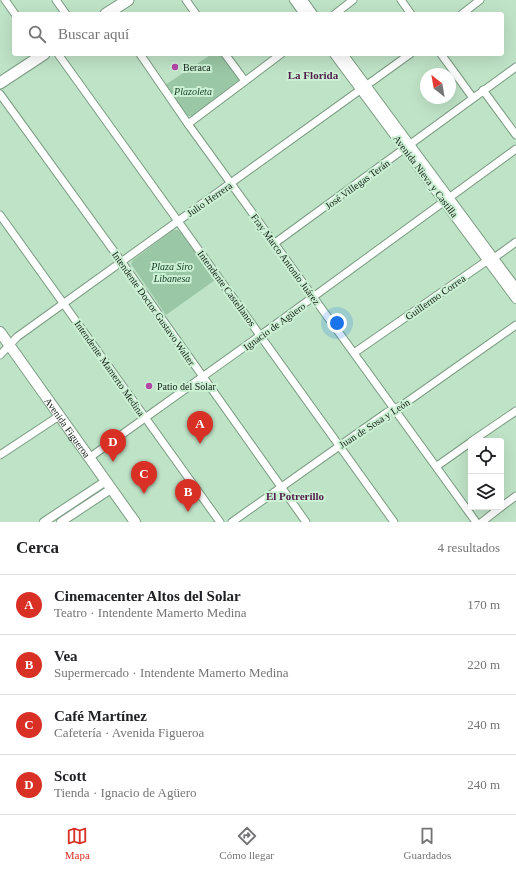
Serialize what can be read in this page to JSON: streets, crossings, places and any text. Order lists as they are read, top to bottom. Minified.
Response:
{"streets":{"main road":["Avenida Figueroa"],"street":["Avenida Nieva y Castilla","José Villegas Terán","Julio Herrera","Fray Marco Antonio Juárez","Intendente Castellanos","Guillermo Correa","Intendente Doctor Gustavo Walter","Ignacio de Agüero","Intendente Mamerto Medina","Juan de Sosa y León"]},"crossings":[["Avenida Nieva y Castilla","José Villegas Terán"],["Avenida Nieva y Castilla","Julio Herrera"],["Avenida Nieva y Castilla","Guillermo Correa"],["Avenida Nieva y Castilla","Ignacio de Agüero"],["José Villegas Terán","Fray Marco Antonio Juárez"],["Julio Herrera","Fray Marco Antonio Juárez"],["Julio Herrera","Intendente Castellanos"],["Julio Herrera","Intendente Doctor Gustavo Walter"],["Julio Herrera","Intendente Mamerto Medina"],["Julio Herrera","Avenida Figueroa"],["Fray Marco Antonio Juárez","Guillermo Correa"],["Fray Marco Antonio Juárez","Ignacio de Agüero"],["Fray Marco Antonio Juárez","Juan de Sosa y León"],["Intendente Castellanos","Ignacio de Agüero"],["Intendente Castellanos","Juan de Sosa y León"],["Intendente Doctor Gustavo Walter","Ignacio de Agüero"],["Intendente Doctor Gustavo Walter","Juan de Sosa y León"],["Ignacio de Agüero","Intendente Mamerto Medina"],["Ignacio de Agüero","Avenida Figueroa"]],"districts":["La Florida","El Potrerillo"],"parks":["Plazoleta","Plaza Siro Libanesa"],"places":["Beraca","Patio del Solar"],"north":"top left","page":{"search":"Buscar aquí","pins":["A","D","C","B"],"heading":["Cerca","4 resultados"],"list":[{"mark":"A","name":"Cinemacenter Altos del Solar","note":"Teatro · Intendente Mamerto Medina","value":"170 m"},{"mark":"B","name":"Vea","note":"Supermercado · Intendente Mamerto Medina","value":"220 m"},{"mark":"C","name":"Café Martínez","note":"Cafetería · Avenida Figueroa","value":"240 m"},{"mark":"D","name":"Scott","note":"Tienda · Ignacio de Agüero","value":"240 m"}],"nav":["Mapa","Cómo llegar","Guardados"]}}
